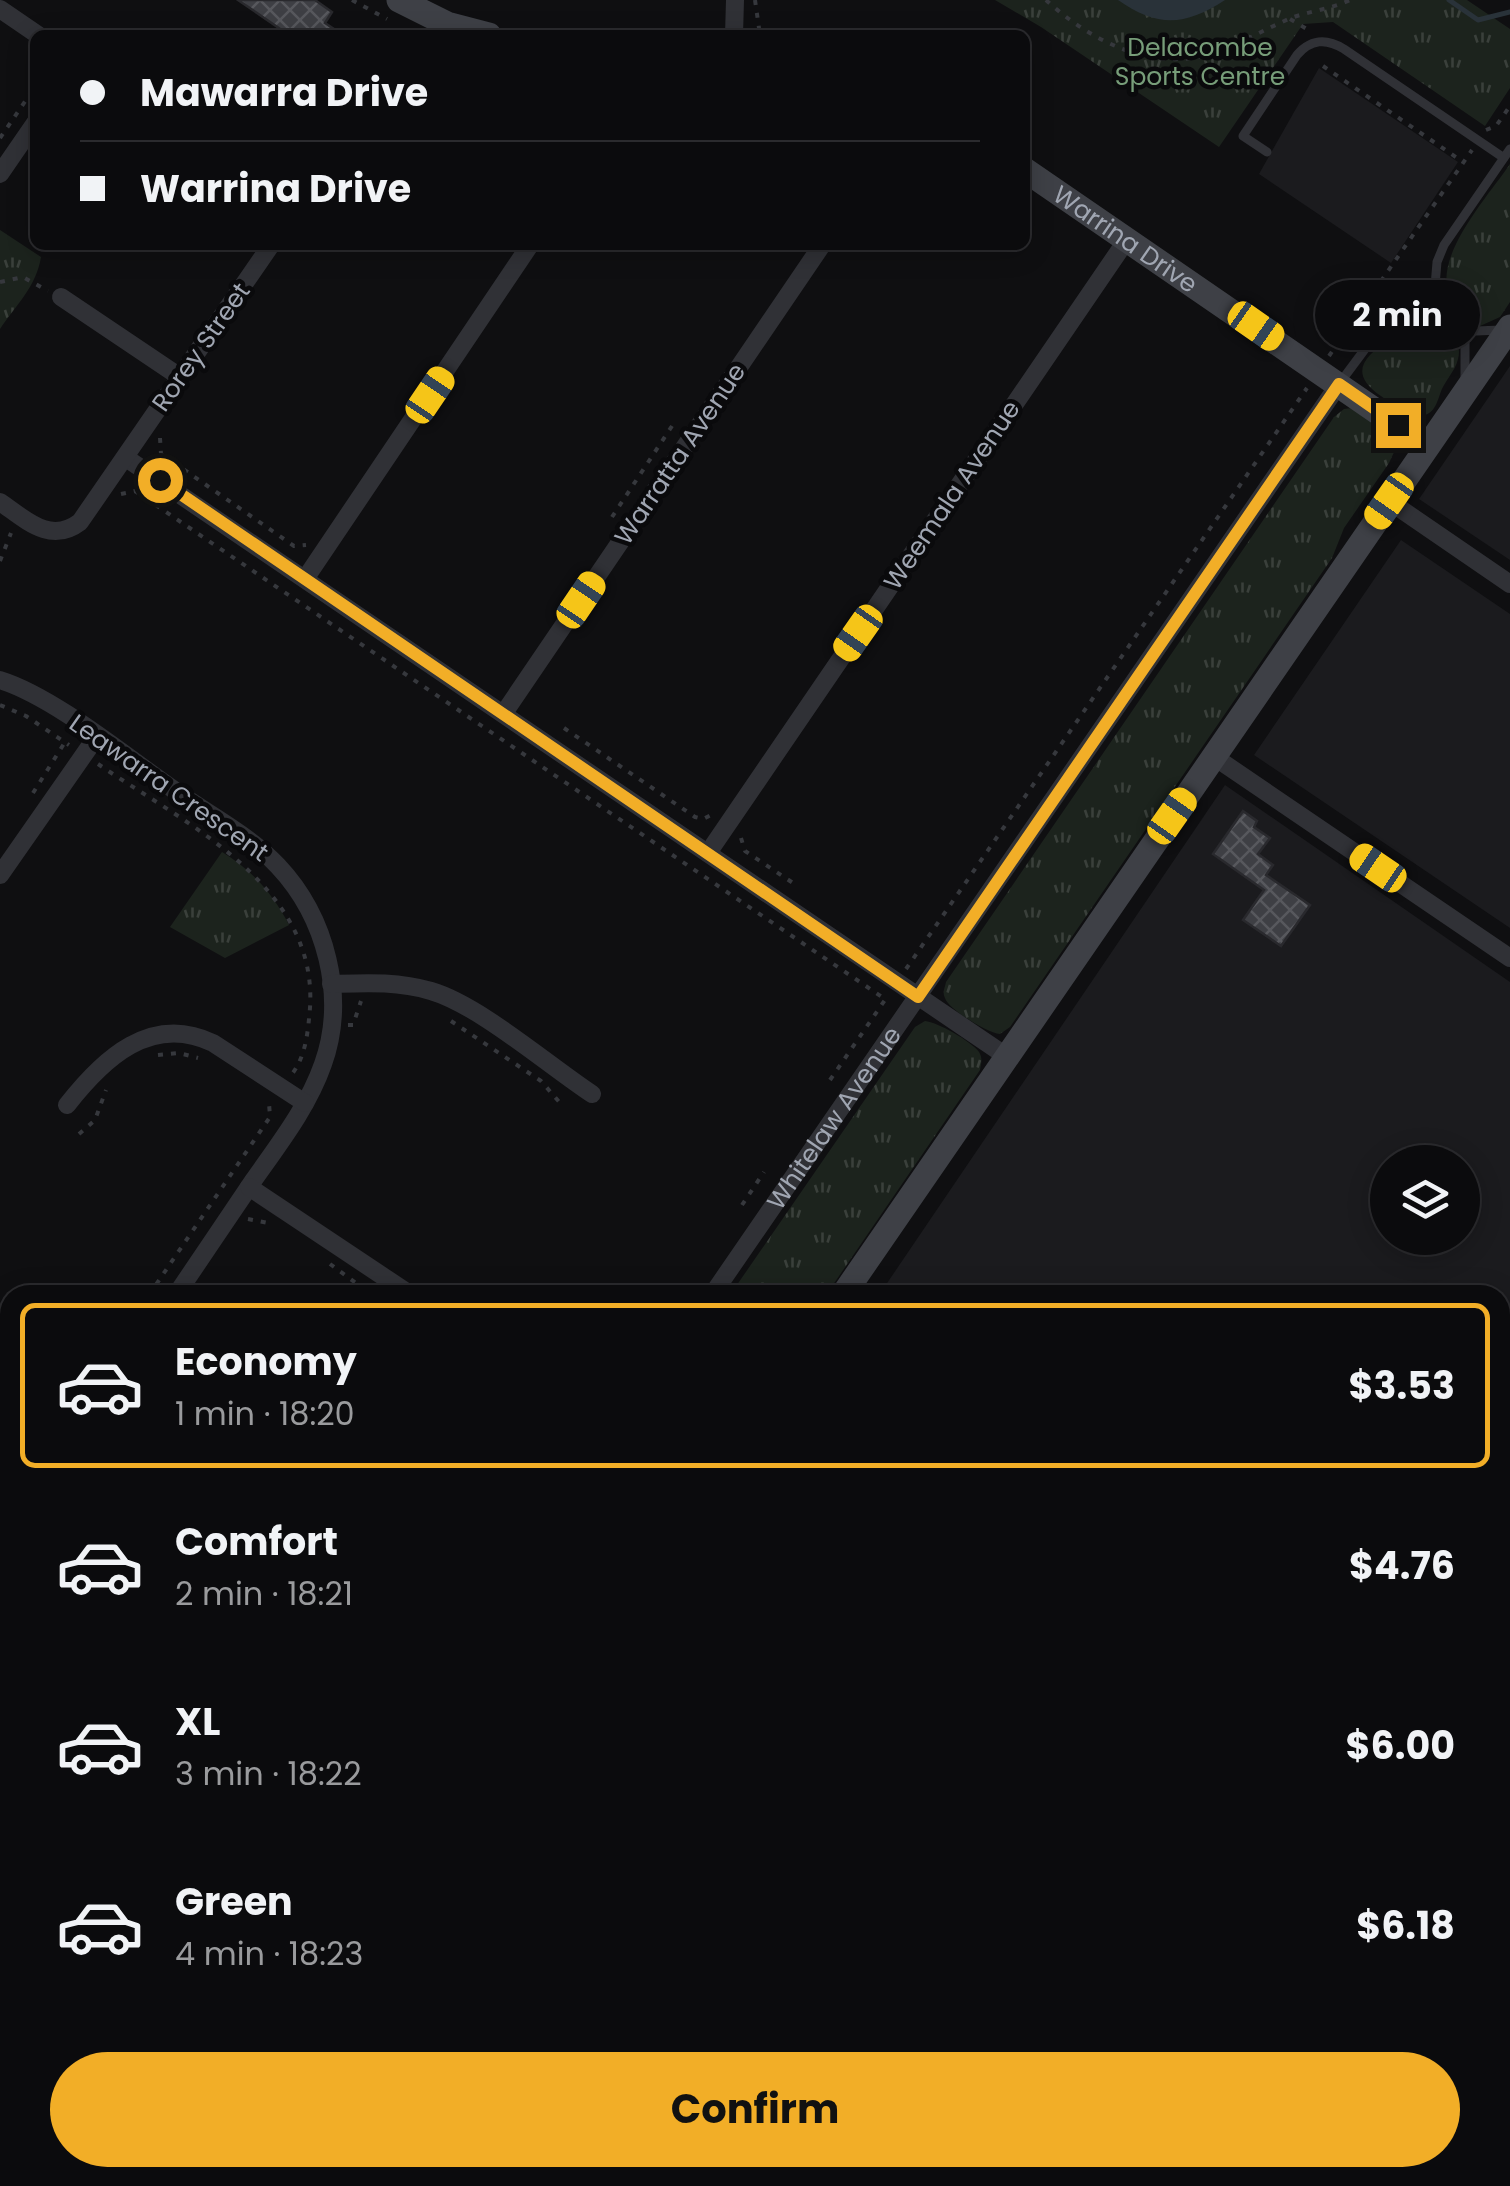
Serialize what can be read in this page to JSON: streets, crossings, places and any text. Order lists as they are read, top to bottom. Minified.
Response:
{"streets":{"street":["Warrina Drive","Rorey Street","Warratta Avenue","Weemala Avenue","Leawarra Crescent","Whitelaw Avenue"]},"crossings":[["Warrina Drive","Weemala Avenue"],["Warrina Drive","Whitelaw Avenue"]],"parks":["Delacombe Sports Centre"],"page":{"banner":["Mawarra Drive","Warrina Drive"],"bubble":"2 min","list":[{"name":"Economy","note":"1 min · 18:20","value":"$3.53"},{"name":"Comfort","note":"2 min · 18:21","value":"$4.76"},{"name":"XL","note":"3 min · 18:22","value":"$6.00"},{"name":"Green","note":"4 min · 18:23","value":"$6.18"}],"buttons":"Confirm"}}
